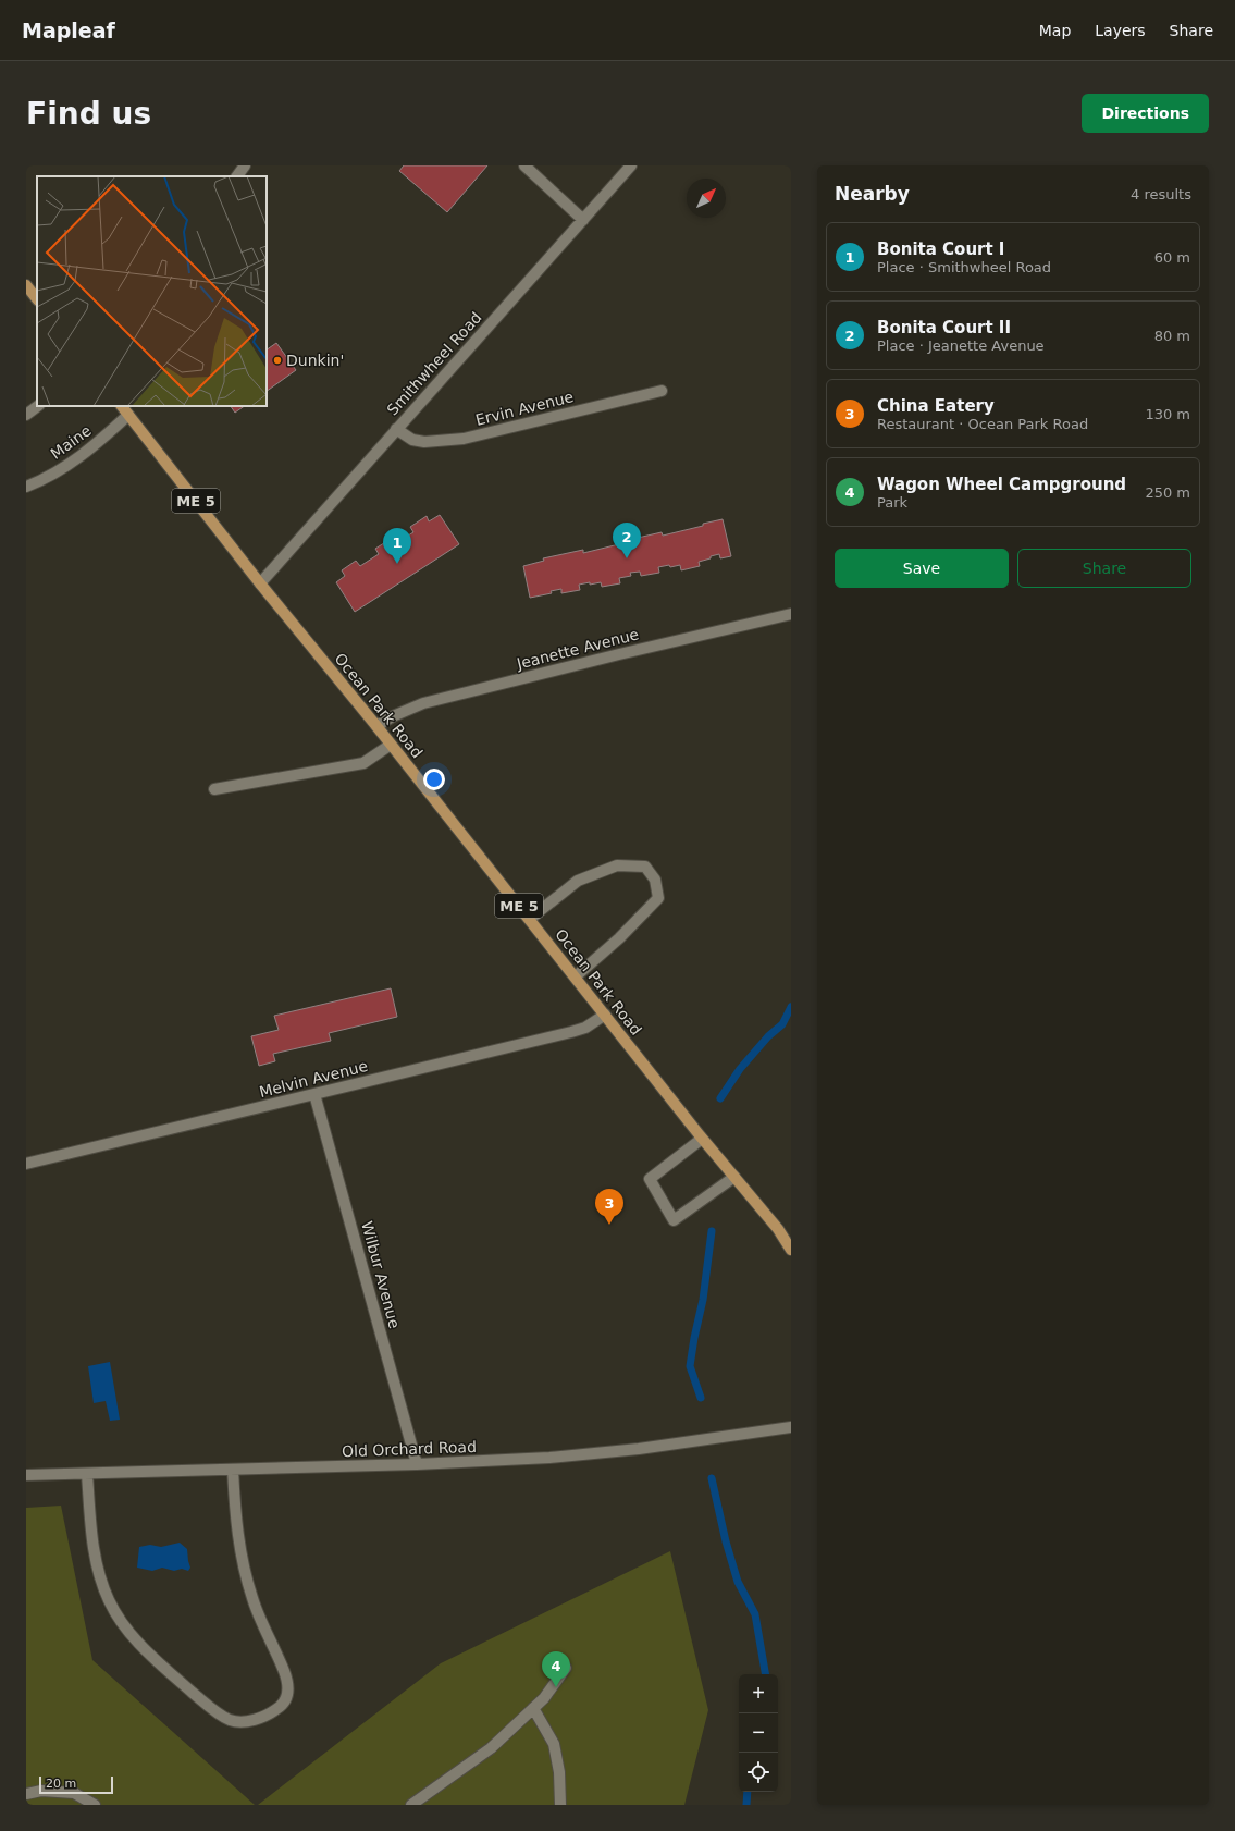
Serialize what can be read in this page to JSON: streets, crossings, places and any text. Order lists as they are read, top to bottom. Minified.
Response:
{"streets":{"main road":["ME 5","Ocean Park Road"],"street":["Smithwheel Road","Ervin Avenue","Maine","Jeanette Avenue","Melvin Avenue","Wilbur Avenue","Old Orchard Road"]},"crossings":[["Smithwheel Road","Ervin Avenue"],["Smithwheel Road","Ocean Park Road"],["Maine","Ocean Park Road"],["ME 5","Ocean Park Road"],["Jeanette Avenue","Ocean Park Road"],["Ocean Park Road","Melvin Avenue"],["Melvin Avenue","Wilbur Avenue"],["Wilbur Avenue","Old Orchard Road"]],"places":["Dunkin'"],"scale_bar":"20 m","north":"top right","page":{"header":"Mapleaf","nav":["Map","Layers","Share"],"buttons":["Directions",["Save","Share"]],"title":"Find us","heading":["Nearby","4 results"],"list":[{"mark":"1","name":"Bonita Court I","note":"Place · Smithwheel Road","value":"60 m"},{"mark":"2","name":"Bonita Court II","note":"Place · Jeanette Avenue","value":"80 m"},{"mark":"3","name":"China Eatery","note":"Restaurant · Ocean Park Road","value":"130 m"},{"mark":"4","name":"Wagon Wheel Campground","note":"Park","value":"250 m"}],"pins":["2","1","3","4"],"map_buttons":["+","−"],"scale":"20 m"}}
